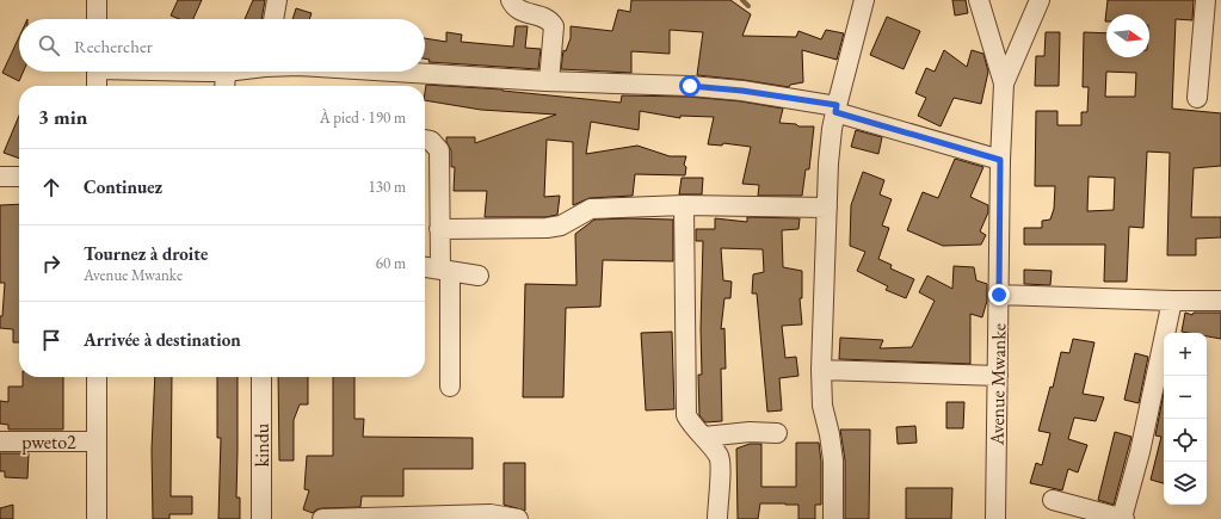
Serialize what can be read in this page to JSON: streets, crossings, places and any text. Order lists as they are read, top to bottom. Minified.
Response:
{"streets":{"street":["Avenue Mwanke","pweto2","kindu"]},"north":"right","page":{"search":"Rechercher","heading":["3 min","À pied · 190 m"],"list":[["Continuez","130 m"],["Tournez à droite","Avenue Mwanke","60 m"],"Arrivée à destination"],"map_buttons":["+","−"]}}
